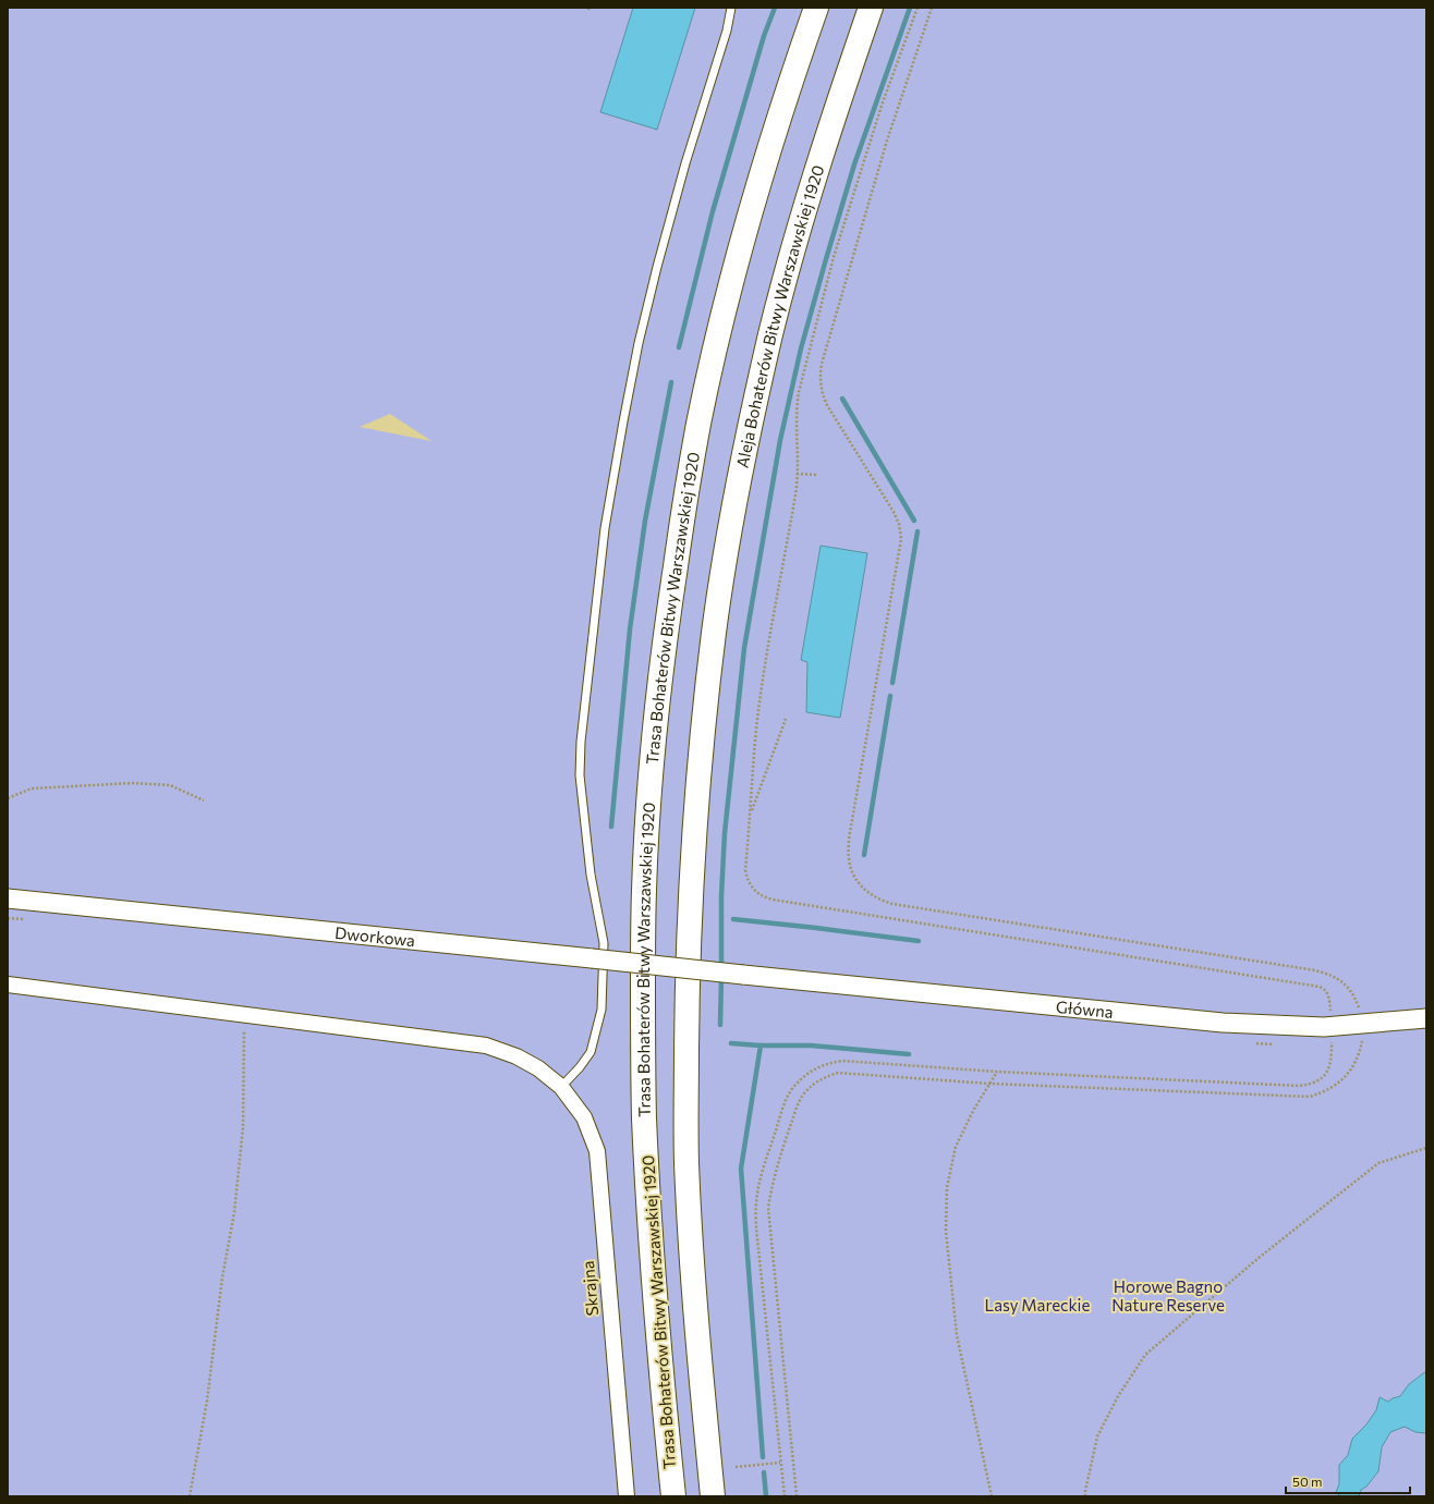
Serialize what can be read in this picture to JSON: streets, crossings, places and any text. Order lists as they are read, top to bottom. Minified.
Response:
{"streets":{"highway":["Aleja Bohaterów Bitwy Warszawskiej 1920","Trasa Bohaterów Bitwy Warszawskiej 1920"],"street":["Dworkowa","Główna","Skrajna"]},"crossings":[["Dworkowa","Główna"]],"parks":["Horowe Bagno Nature Reserve","Lasy Mareckie"],"scale_bar":"50 m"}
